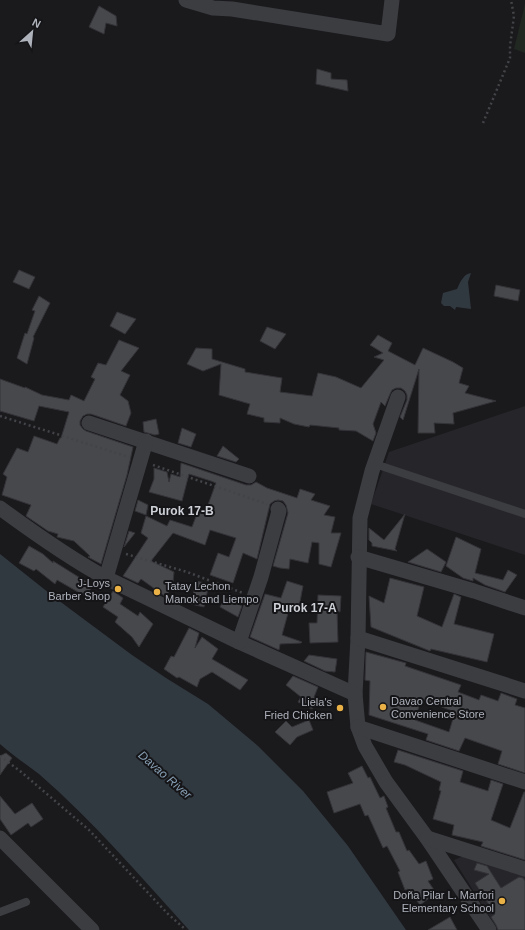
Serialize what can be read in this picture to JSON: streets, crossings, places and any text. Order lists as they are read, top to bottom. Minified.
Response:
{"districts":["Purok 17-B","Purok 17-A"],"water":["Davao River"],"places":["J-Loys Barber Shop","Tatay Lechon Manok and Liempo","Davao Central Convenience Store","Liela's Fried Chicken","Doña Pilar L. Marfori Elementary School"],"north":"top right"}
